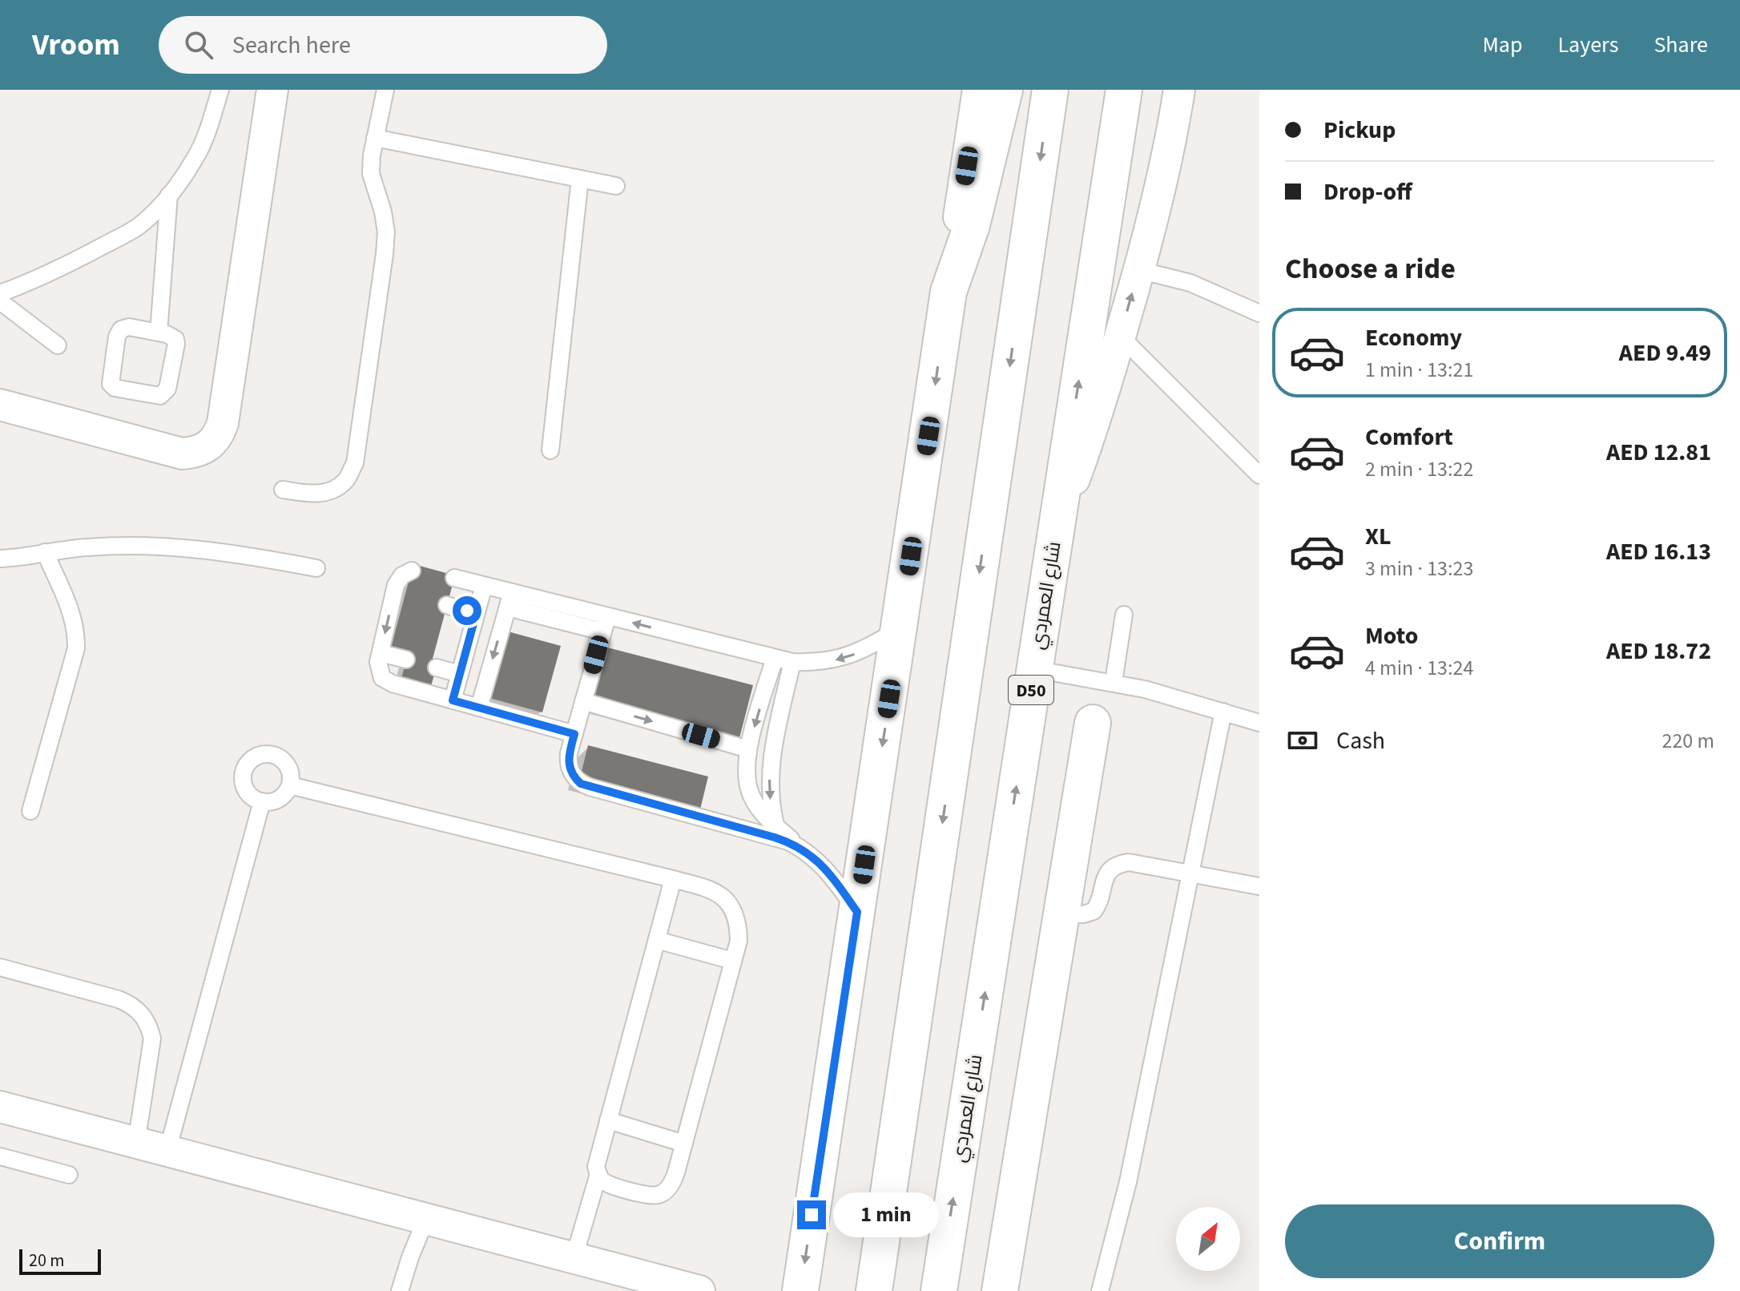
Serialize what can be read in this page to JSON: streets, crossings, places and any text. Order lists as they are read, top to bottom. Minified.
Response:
{"streets":{"main road":["شارع العمردي","D50"]},"scale_bar":"20 m","north":"top right","page":{"header":"Vroom","search":"Search here","nav":["Map","Layers","Share"],"banner":["Pickup","Drop-off"],"heading":"Choose a ride","list":[{"name":"Economy","note":"1 min · 13:21","value":"AED 9.49"},{"name":"Comfort","note":"2 min · 13:22","value":"AED 12.81"},{"name":"XL","note":"3 min · 13:23","value":"AED 16.13"},{"name":"Moto","note":"4 min · 13:24","value":"AED 18.72"}],"pay":["Cash","220 m"],"buttons":"Confirm","bubble":"1 min","scale":"20 m"}}
